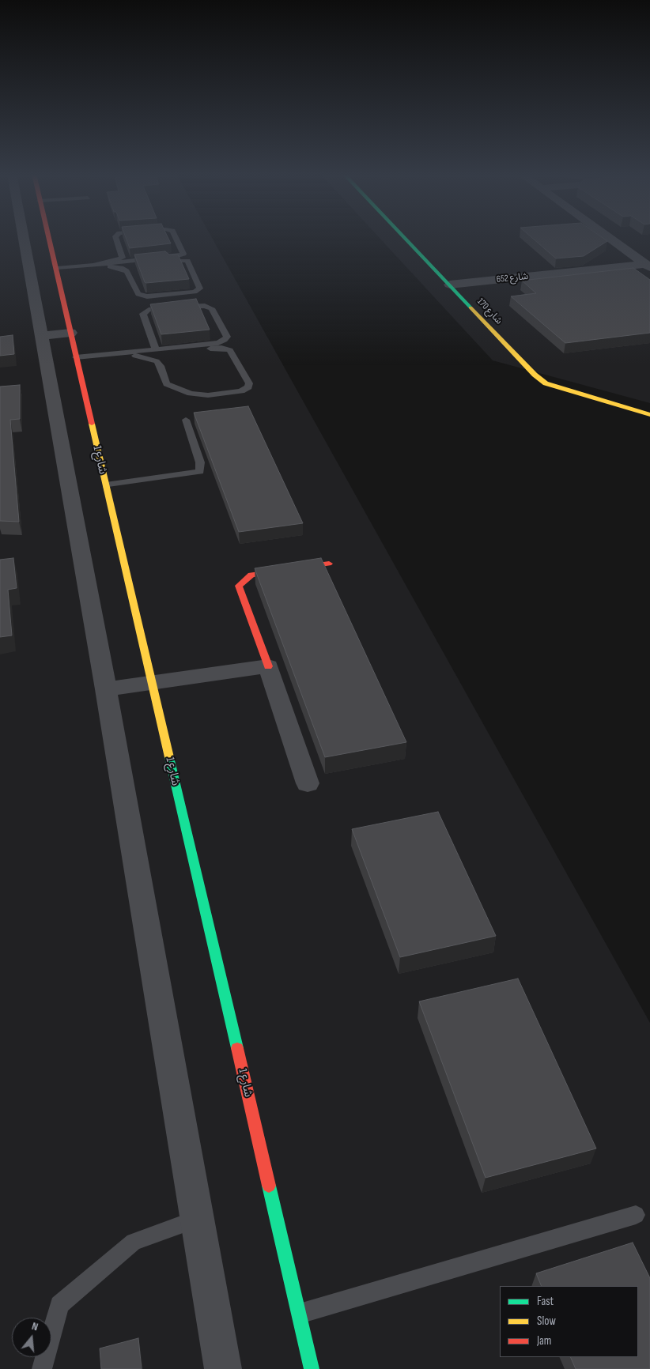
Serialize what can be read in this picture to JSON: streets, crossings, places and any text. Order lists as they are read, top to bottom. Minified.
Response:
{"streets":{"street":["شارع 652","شارع 170","شارع 1"]},"crossings":[["شارع 652","شارع 170"]],"legend":["Fast","Slow","Jam"],"north":"top"}
